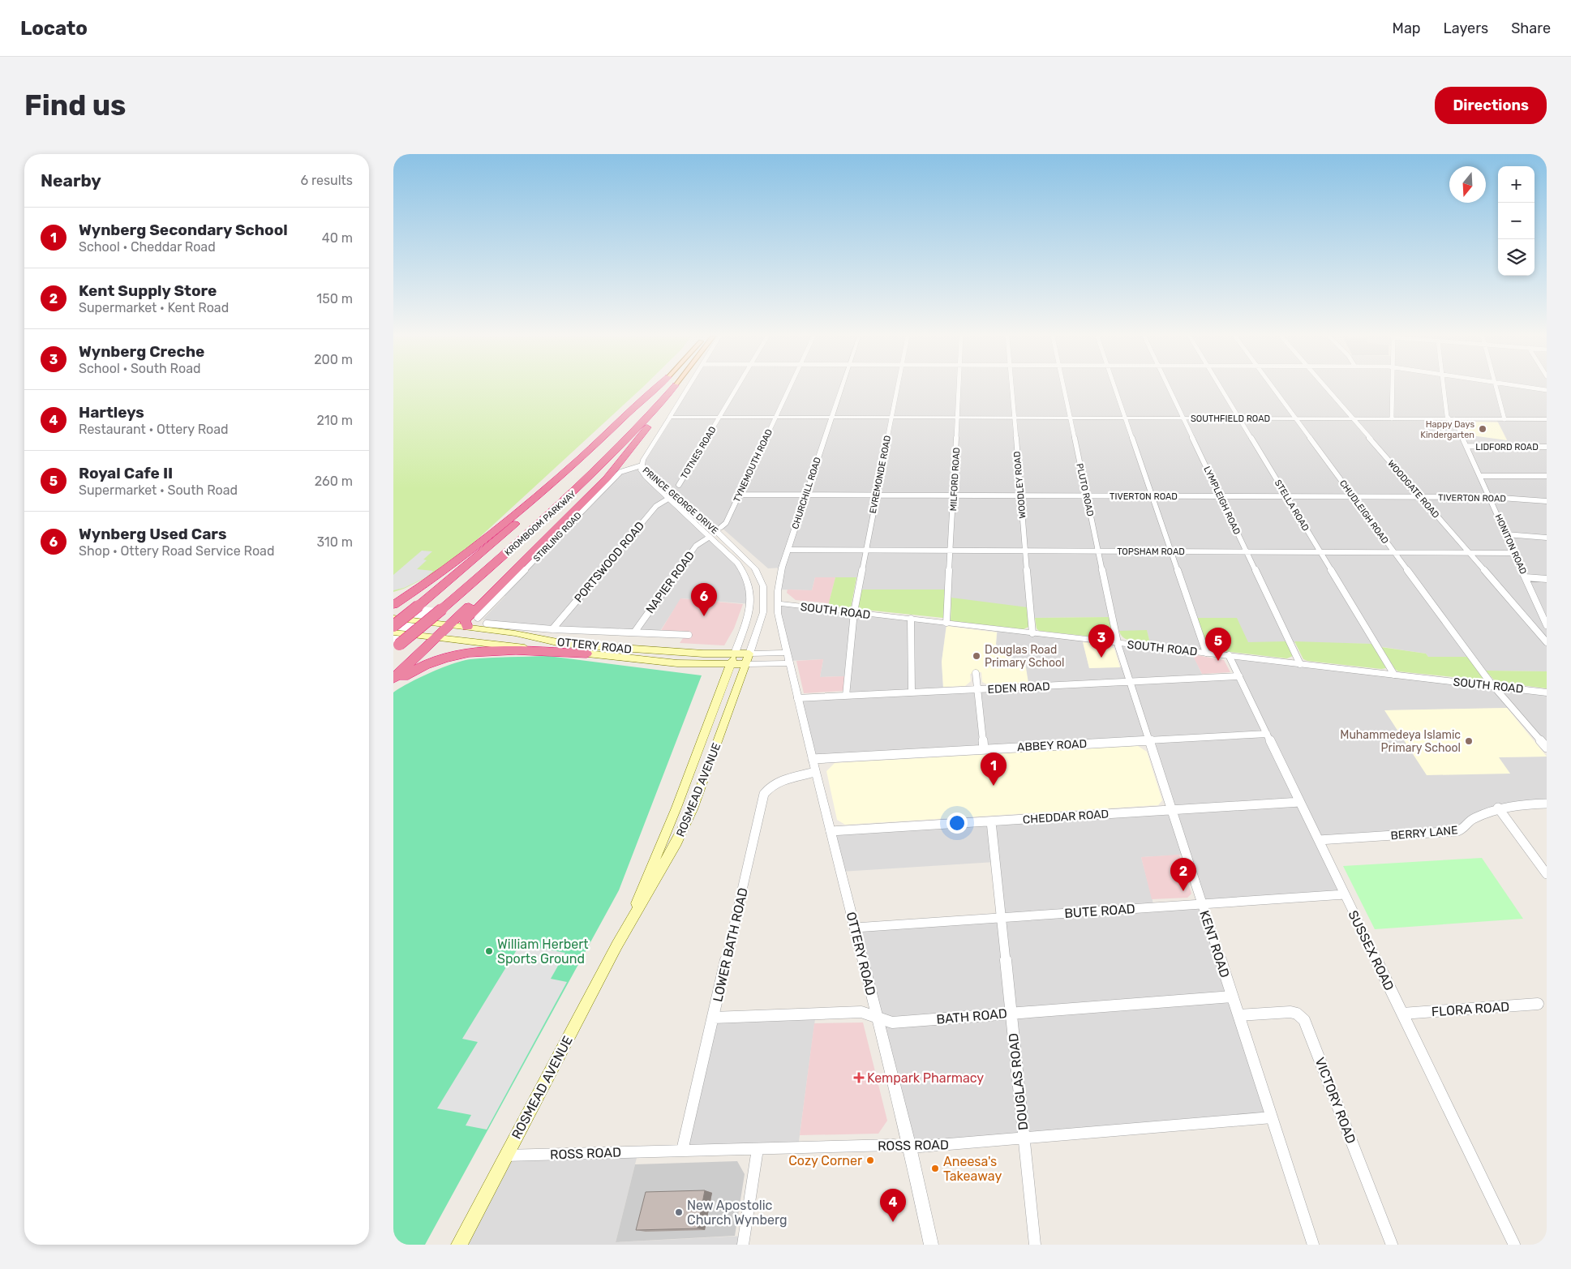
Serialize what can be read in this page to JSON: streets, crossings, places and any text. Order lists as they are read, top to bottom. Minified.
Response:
{"streets":{"highway":["KROMBOOM PARKWAY"],"main road":["OTTERY ROAD","ROSMEAD AVENUE"],"street":["SOUTHFIELD ROAD","LIDFORD ROAD","TOTNES ROAD","TYNEMOUTH ROAD","EVREMONDE ROAD","MILFORD ROAD","WOODLEY ROAD","WOODGATE ROAD","PLUTO ROAD","CHURCHILL ROAD","TIVERTON ROAD","PRINCE GEORGE DRIVE","LYMPLEIGH ROAD","STELLA ROAD","CHUDLEIGH ROAD","STIRLING ROAD","HONITON ROAD","TOPSHAM ROAD","PORTSWOOD ROAD","NAPIER ROAD","SOUTH ROAD","EDEN ROAD","ABBEY ROAD","CHEDDAR ROAD","BERRY LANE","BUTE ROAD","KENT ROAD","LOWER BATH ROAD","SUSSEX ROAD","FLORA ROAD","BATH ROAD","DOUGLAS ROAD","VICTORY ROAD","ROSS ROAD"]},"crossings":[["SOUTHFIELD ROAD","TOTNES ROAD"],["SOUTHFIELD ROAD","TYNEMOUTH ROAD"],["SOUTHFIELD ROAD","EVREMONDE ROAD"],["SOUTHFIELD ROAD","MILFORD ROAD"],["SOUTHFIELD ROAD","WOODLEY ROAD"],["SOUTHFIELD ROAD","WOODGATE ROAD"],["SOUTHFIELD ROAD","PLUTO ROAD"],["SOUTHFIELD ROAD","CHURCHILL ROAD"],["SOUTHFIELD ROAD","LYMPLEIGH ROAD"],["SOUTHFIELD ROAD","STELLA ROAD"],["SOUTHFIELD ROAD","CHUDLEIGH ROAD"],["SOUTHFIELD ROAD","HONITON ROAD"],["LIDFORD ROAD","HONITON ROAD"],["TYNEMOUTH ROAD","TIVERTON ROAD"],["EVREMONDE ROAD","TIVERTON ROAD"],["EVREMONDE ROAD","TOPSHAM ROAD"],["EVREMONDE ROAD","SOUTH ROAD"],["MILFORD ROAD","TIVERTON ROAD"],["MILFORD ROAD","TOPSHAM ROAD"],["MILFORD ROAD","SOUTH ROAD"],["WOODLEY ROAD","TIVERTON ROAD"],["WOODLEY ROAD","TOPSHAM ROAD"],["WOODLEY ROAD","SOUTH ROAD"],["WOODGATE ROAD","TIVERTON ROAD"],["WOODGATE ROAD","TOPSHAM ROAD"],["PLUTO ROAD","TIVERTON ROAD"],["PLUTO ROAD","TOPSHAM ROAD"],["PLUTO ROAD","SOUTH ROAD"],["PLUTO ROAD","KENT ROAD"],["CHURCHILL ROAD","TIVERTON ROAD"],["CHURCHILL ROAD","TOPSHAM ROAD"],["CHURCHILL ROAD","SOUTH ROAD"],["CHURCHILL ROAD","OTTERY ROAD"],["TIVERTON ROAD","LYMPLEIGH ROAD"],["TIVERTON ROAD","STELLA ROAD"],["TIVERTON ROAD","CHUDLEIGH ROAD"],["TIVERTON ROAD","HONITON ROAD"],["PRINCE GEORGE DRIVE","STIRLING ROAD"],["PRINCE GEORGE DRIVE","PORTSWOOD ROAD"],["PRINCE GEORGE DRIVE","NAPIER ROAD"],["PRINCE GEORGE DRIVE","OTTERY ROAD"],["PRINCE GEORGE DRIVE","ROSMEAD AVENUE"],["LYMPLEIGH ROAD","TOPSHAM ROAD"],["LYMPLEIGH ROAD","SOUTH ROAD"],["STELLA ROAD","TOPSHAM ROAD"],["STELLA ROAD","SOUTH ROAD"],["CHUDLEIGH ROAD","TOPSHAM ROAD"],["CHUDLEIGH ROAD","SOUTH ROAD"],["HONITON ROAD","TOPSHAM ROAD"],["SOUTH ROAD","KENT ROAD"],["SOUTH ROAD","SUSSEX ROAD"],["OTTERY ROAD","EDEN ROAD"],["OTTERY ROAD","ABBEY ROAD"],["OTTERY ROAD","ROSMEAD AVENUE"],["OTTERY ROAD","CHEDDAR ROAD"],["OTTERY ROAD","BUTE ROAD"],["OTTERY ROAD","LOWER BATH ROAD"],["OTTERY ROAD","BATH ROAD"],["OTTERY ROAD","ROSS ROAD"],["EDEN ROAD","KENT ROAD"],["EDEN ROAD","SUSSEX ROAD"],["ABBEY ROAD","KENT ROAD"],["ABBEY ROAD","SUSSEX ROAD"],["ROSMEAD AVENUE","ROSS ROAD"],["CHEDDAR ROAD","KENT ROAD"],["CHEDDAR ROAD","SUSSEX ROAD"],["CHEDDAR ROAD","DOUGLAS ROAD"],["BERRY LANE","SUSSEX ROAD"],["BUTE ROAD","KENT ROAD"],["BUTE ROAD","SUSSEX ROAD"],["BUTE ROAD","DOUGLAS ROAD"],["KENT ROAD","BATH ROAD"],["KENT ROAD","VICTORY ROAD"],["KENT ROAD","ROSS ROAD"],["LOWER BATH ROAD","BATH ROAD"],["LOWER BATH ROAD","ROSS ROAD"],["SUSSEX ROAD","FLORA ROAD"],["BATH ROAD","DOUGLAS ROAD"],["DOUGLAS ROAD","ROSS ROAD"]],"places":{"other":["Happy Days Kindergarten","Douglas Road Primary School","Muhammedeya Islamic Primary School","William Herbert Sports Ground","Cozy Corner","Aneesa's Takeaway","New Apostolic Church Wynberg"],"health":["Kempark Pharmacy"]},"north":"bottom","page":{"header":"Locato","nav":["Map","Layers","Share"],"buttons":"Directions","title":"Find us","heading":["Nearby","6 results"],"map_buttons":["+","−"],"list":[{"mark":"1","name":"Wynberg Secondary School","note":"School · Cheddar Road","value":"40 m"},{"mark":"2","name":"Kent Supply Store","note":"Supermarket · Kent Road","value":"150 m"},{"mark":"3","name":"Wynberg Creche","note":"School · South Road","value":"200 m"},{"mark":"4","name":"Hartleys","note":"Restaurant · Ottery Road","value":"210 m"},{"mark":"5","name":"Royal Cafe II","note":"Supermarket · South Road","value":"260 m"},{"mark":"6","name":"Wynberg Used Cars","note":"Shop · Ottery Road Service Road","value":"310 m"}],"pins":["6","3","5","1","2","4"]}}
